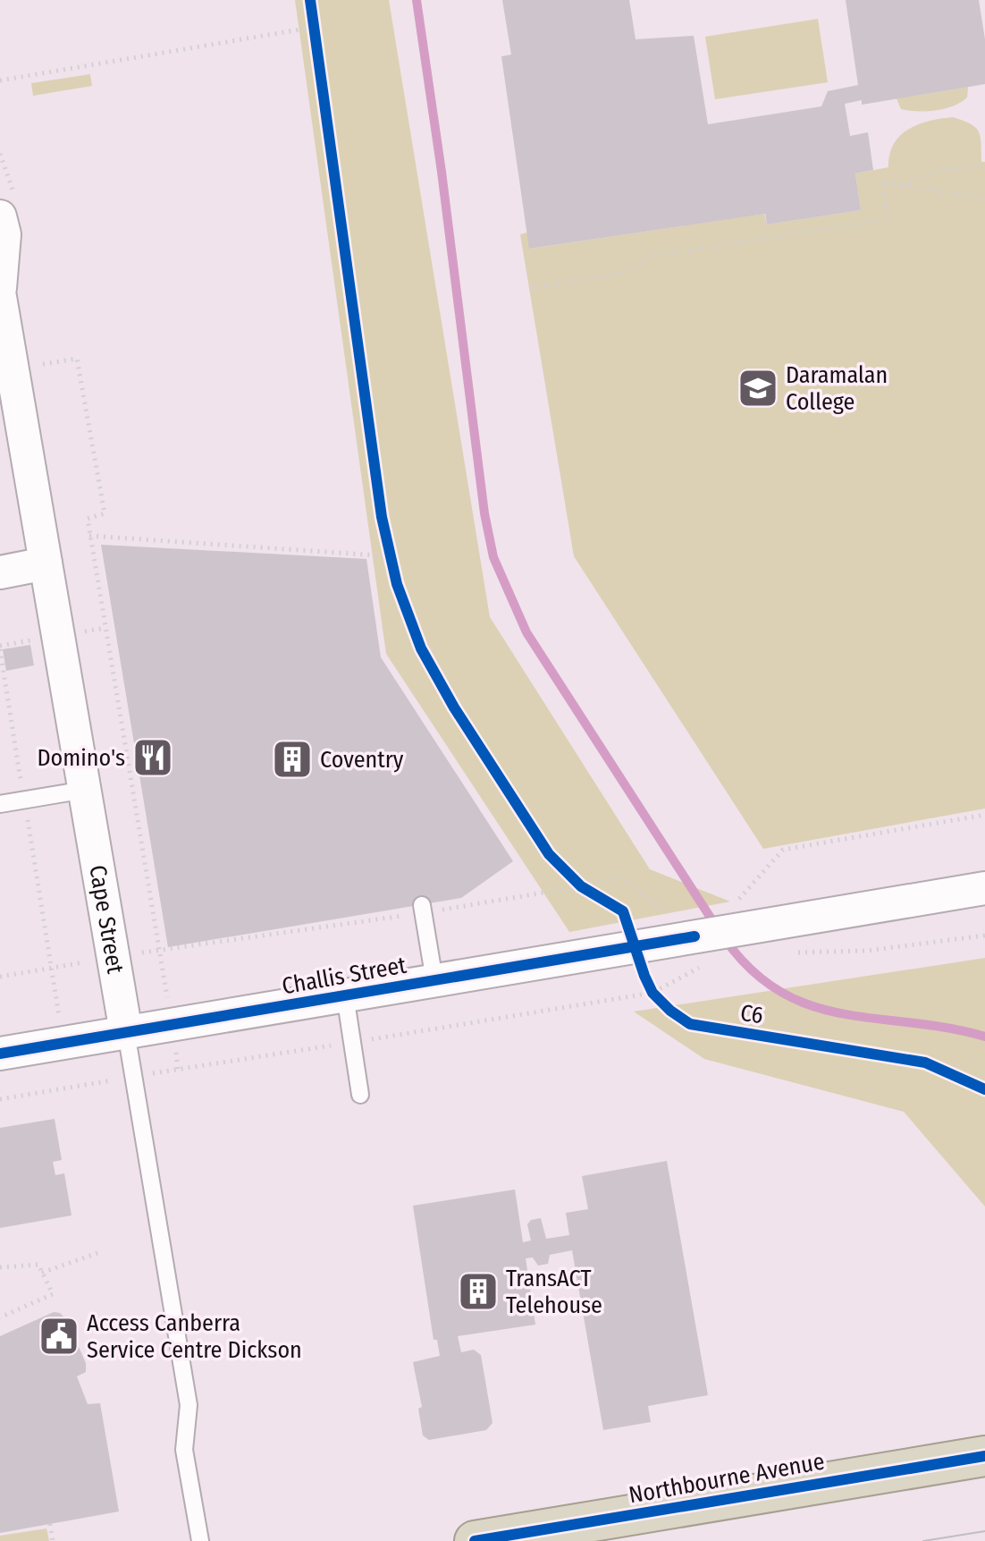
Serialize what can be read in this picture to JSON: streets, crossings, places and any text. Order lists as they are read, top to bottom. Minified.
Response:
{"streets":{"highway":["Northbourne Avenue"],"street":["Cape Street","Challis Street"],"cycle path":["C6"]},"crossings":[["Cape Street","Challis Street"]],"places":{"school or university":["Daramalan College"],"restaurant":["Domino's"],"building":["Coventry","TransACT Telehouse"],"public building":["Access Canberra Service Centre Dickson"]}}
